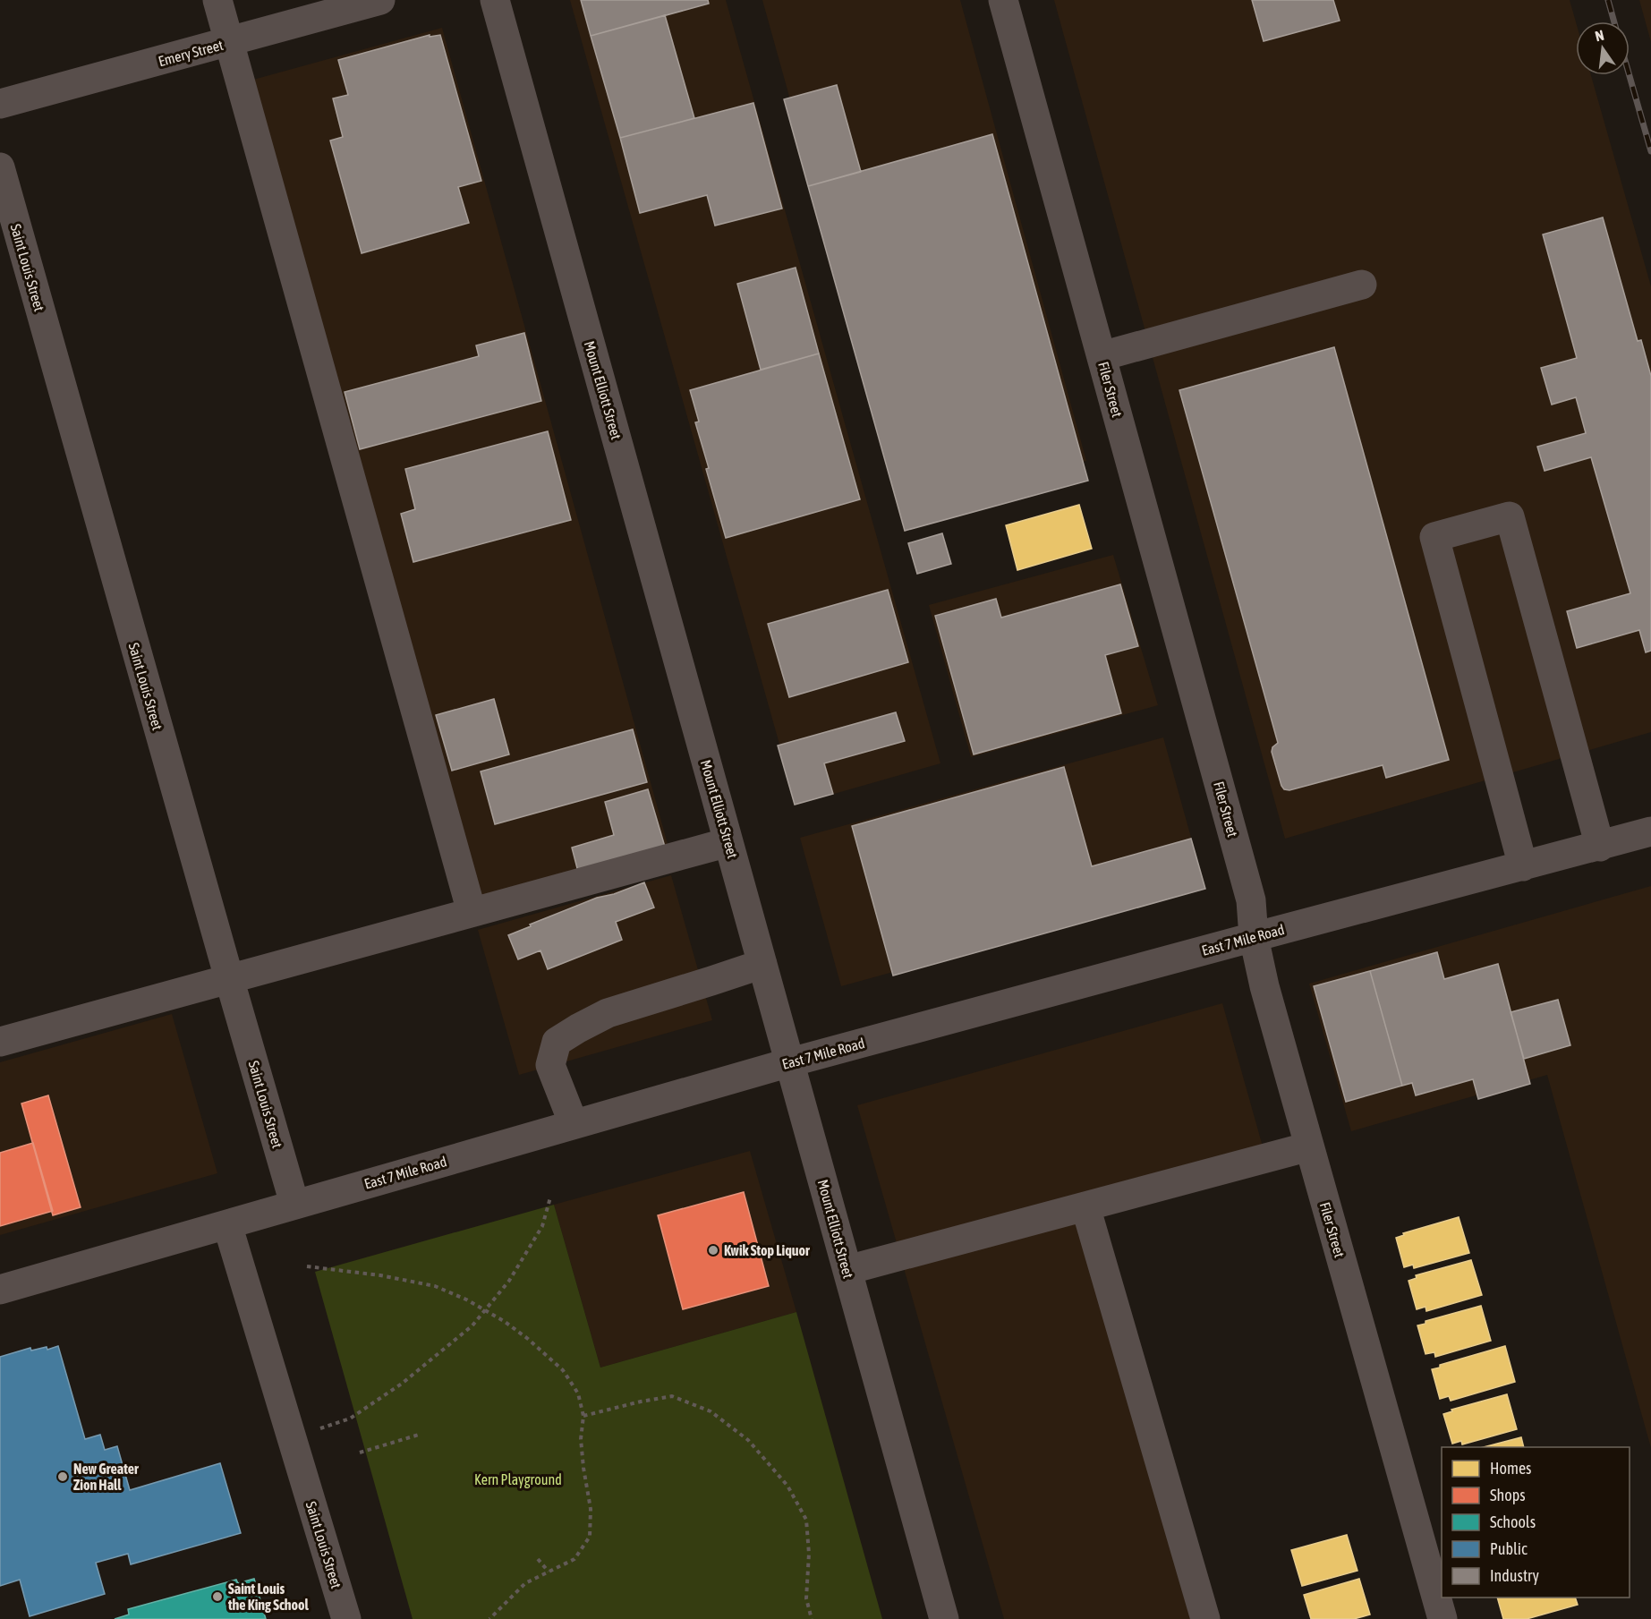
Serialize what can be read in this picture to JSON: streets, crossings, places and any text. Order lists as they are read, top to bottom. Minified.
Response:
{"streets":{"street":["Emery Street","Saint Louis Street","Filer Street","Mount Elliott Street","East 7 Mile Road"]},"crossings":[["Saint Louis Street","East 7 Mile Road"],["Filer Street","East 7 Mile Road"],["Mount Elliott Street","East 7 Mile Road"]],"parks":["Kern Playground"],"places":["Kwik Stop Liquor","New Greater Zion Hall","Saint Louis the King School"],"legend":["Homes","Shops","Schools","Public","Industry"],"north":"top"}
